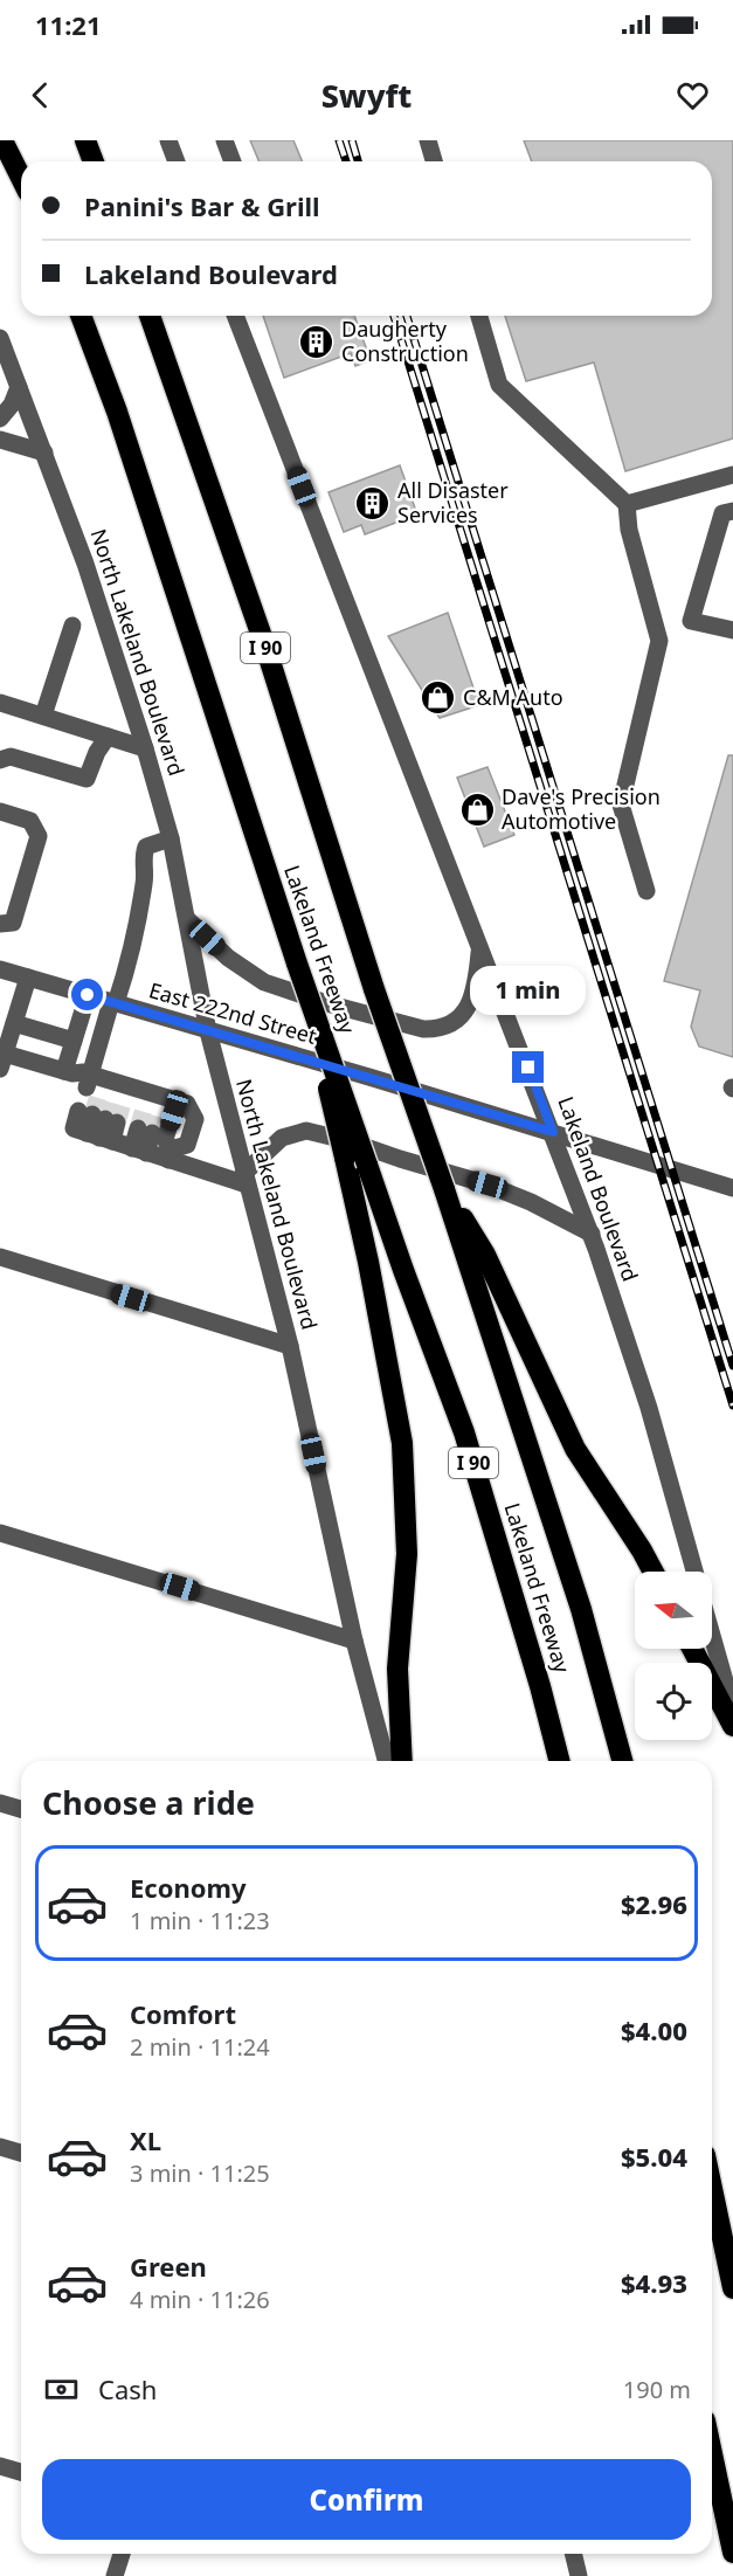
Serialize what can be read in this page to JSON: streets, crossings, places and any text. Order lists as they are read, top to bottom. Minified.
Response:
{"streets":{"highway":["I 90","Lakeland Freeway"],"street":["North Lakeland Boulevard","East 222nd Street","Lakeland Boulevard"]},"crossings":[["North Lakeland Boulevard","East 222nd Street"],["East 222nd Street","Lakeland Boulevard"]],"places":{"building":["Daugherty Construction","All Disaster Services"],"shop":["C&M Auto","Dave's Precision Automotive"]},"north":"left","page":{"status":"11:21","header":"Swyft","banner":["Panini's Bar & Grill","Lakeland Boulevard"],"bubble":"1 min","heading":"Choose a ride","list":[{"name":"Economy","note":"1 min · 11:23","value":"$2.96"},{"name":"Comfort","note":"2 min · 11:24","value":"$4.00"},{"name":"XL","note":"3 min · 11:25","value":"$5.04"},{"name":"Green","note":"4 min · 11:26","value":"$4.93"}],"pay":["Cash","190 m"],"buttons":"Confirm"}}
